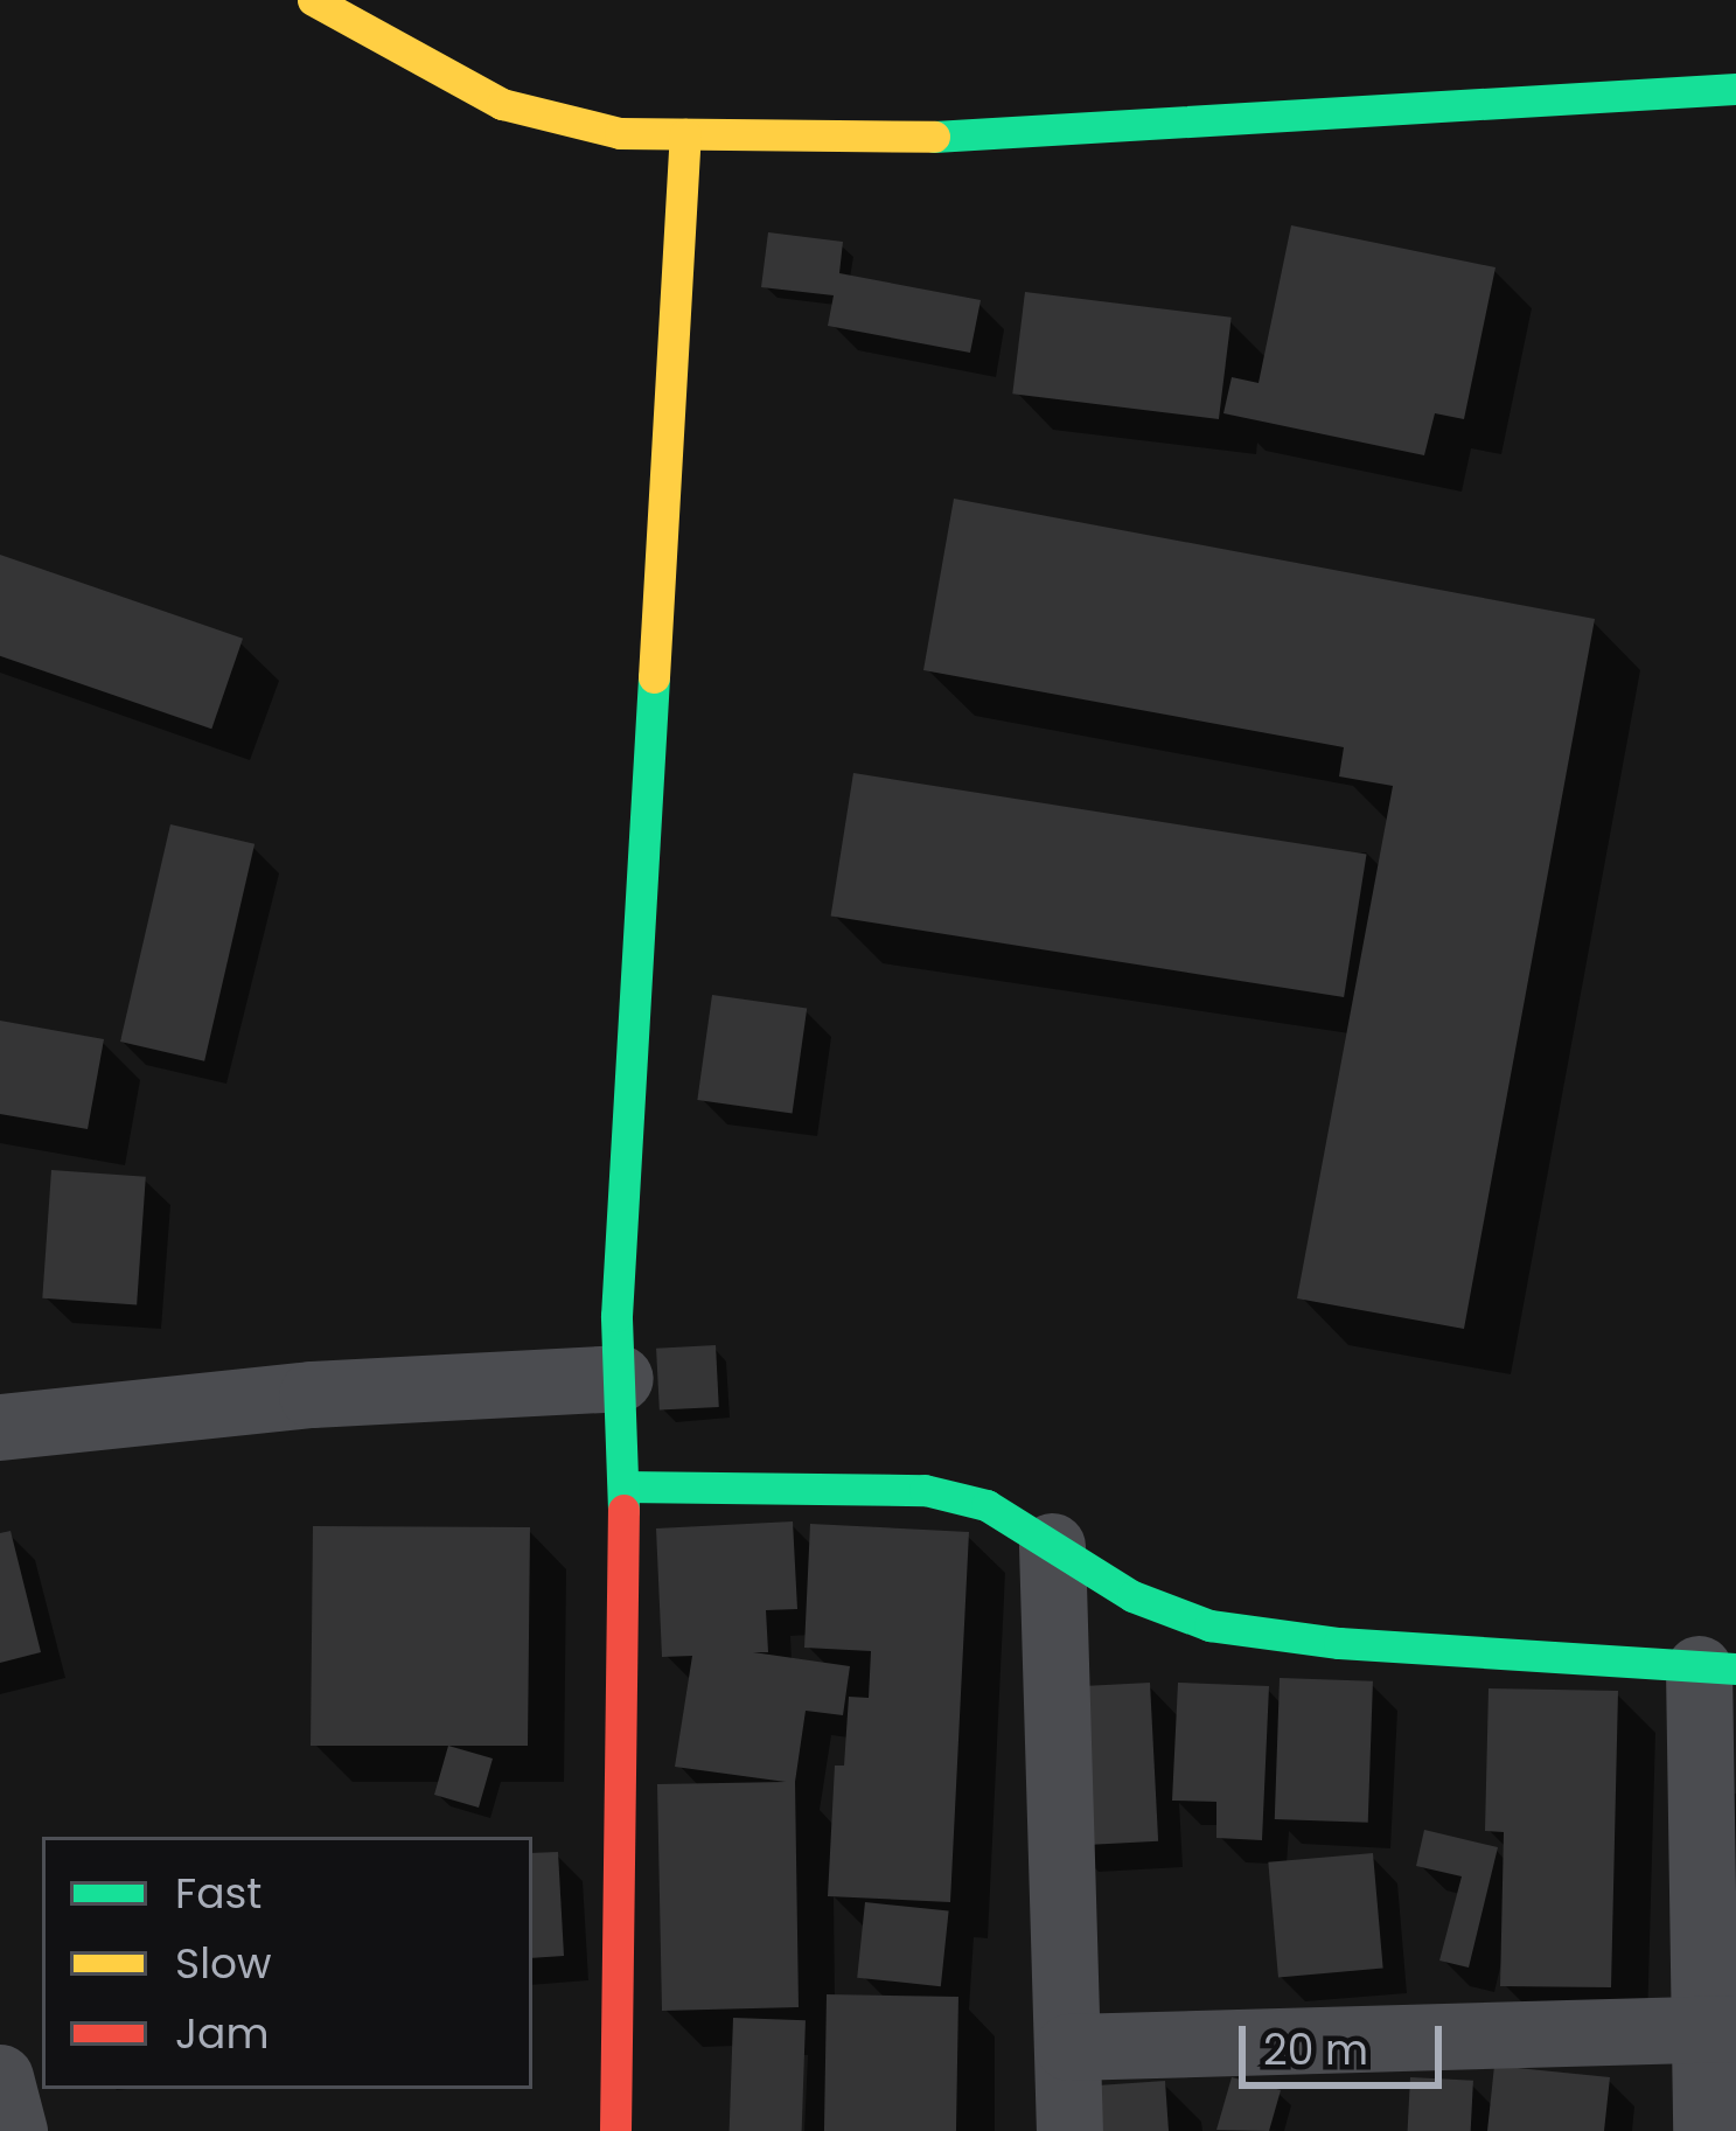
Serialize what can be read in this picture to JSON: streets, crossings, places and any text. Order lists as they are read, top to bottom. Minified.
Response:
{"legend":["Fast","Slow","Jam"],"scale_bar":"20 m"}
